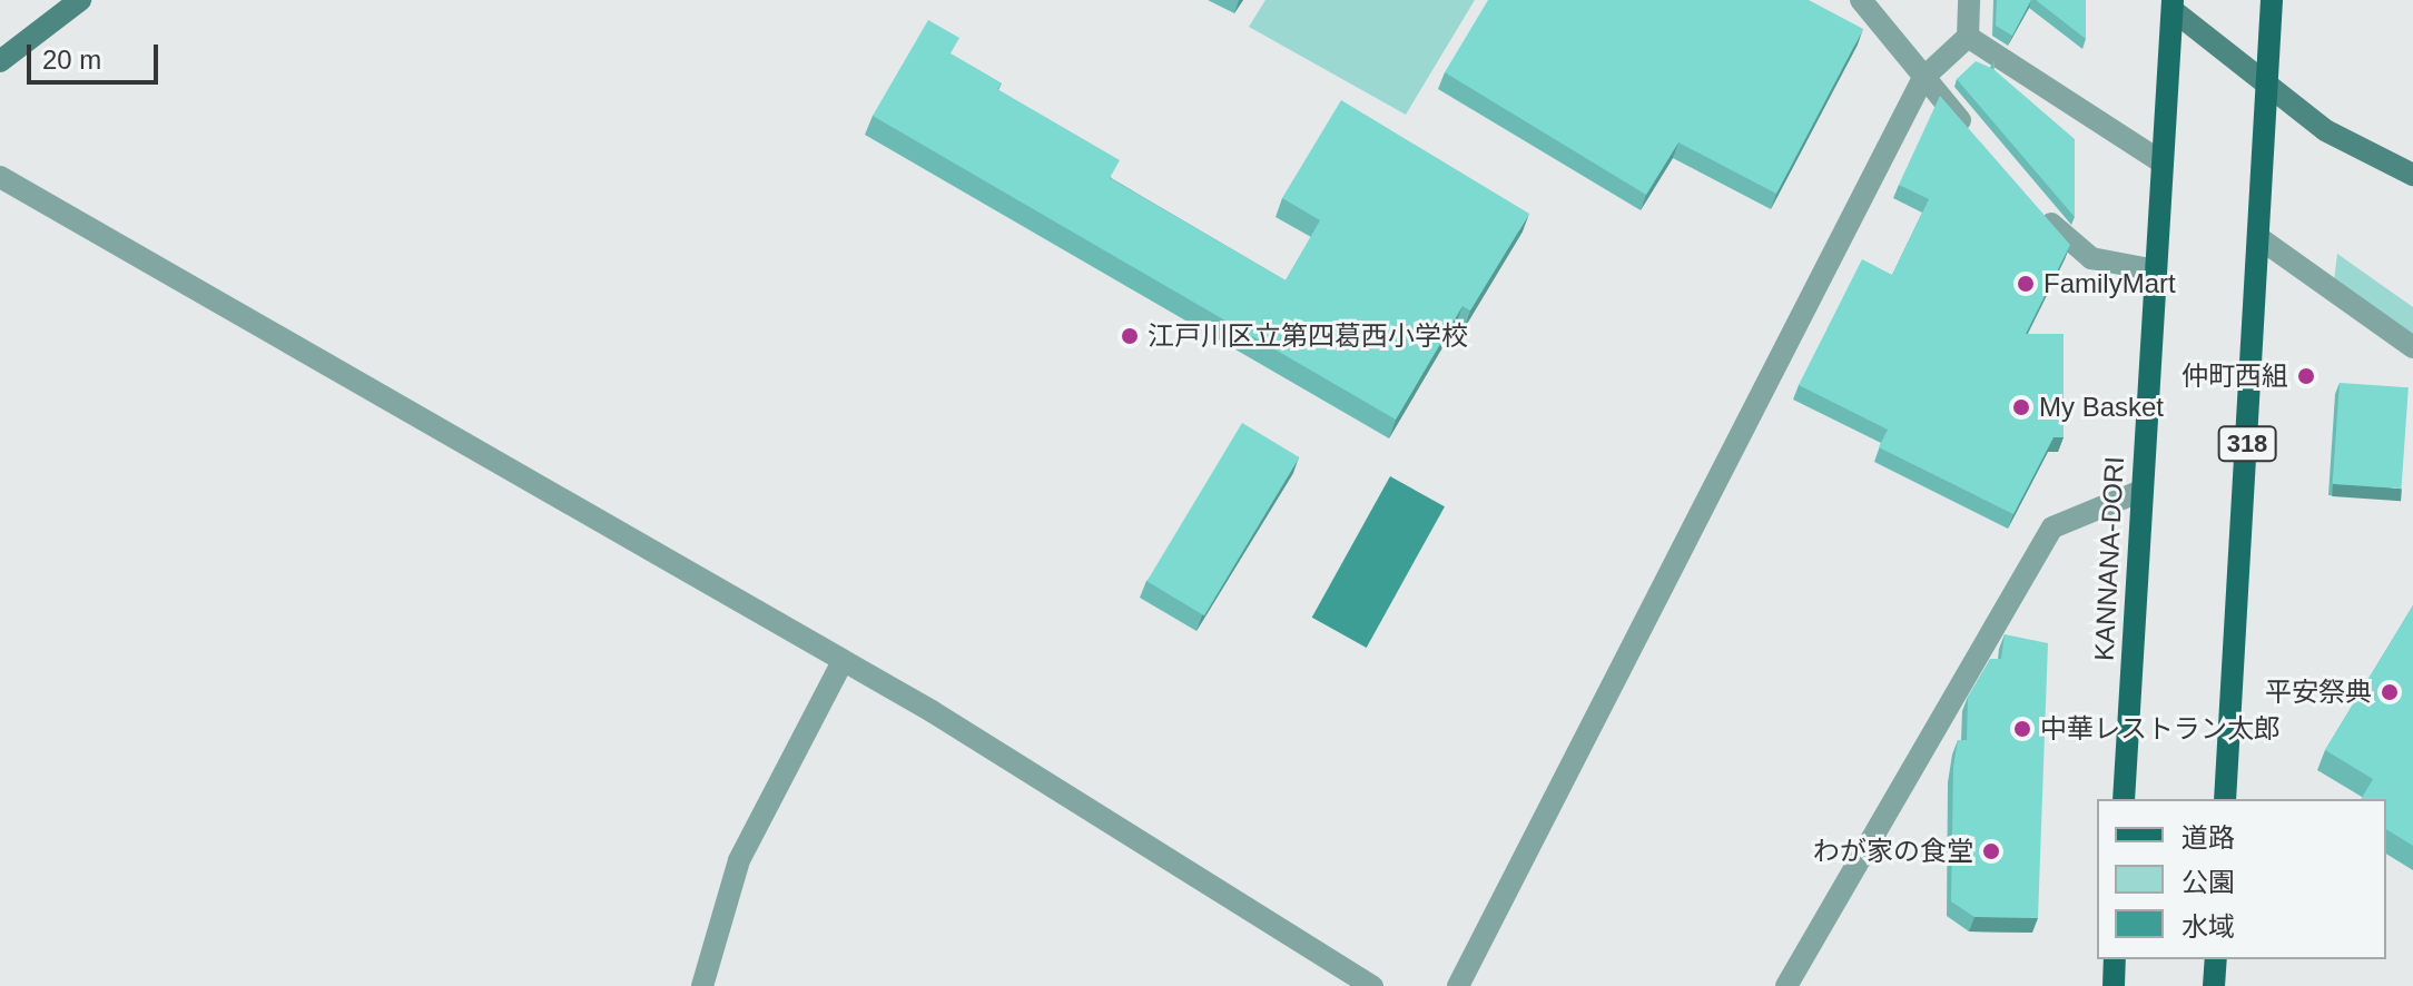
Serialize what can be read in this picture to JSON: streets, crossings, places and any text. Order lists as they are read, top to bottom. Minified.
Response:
{"streets":{"main road":["318","KANNANA-DORI"]},"places":["FamilyMart","江戸川区立第四葛西小学校","仲町西組","My Basket","平安祭典","中華レストラン太郎","わが家の食堂"],"legend":["道路","公園","水域"],"scale_bar":"20 m"}
